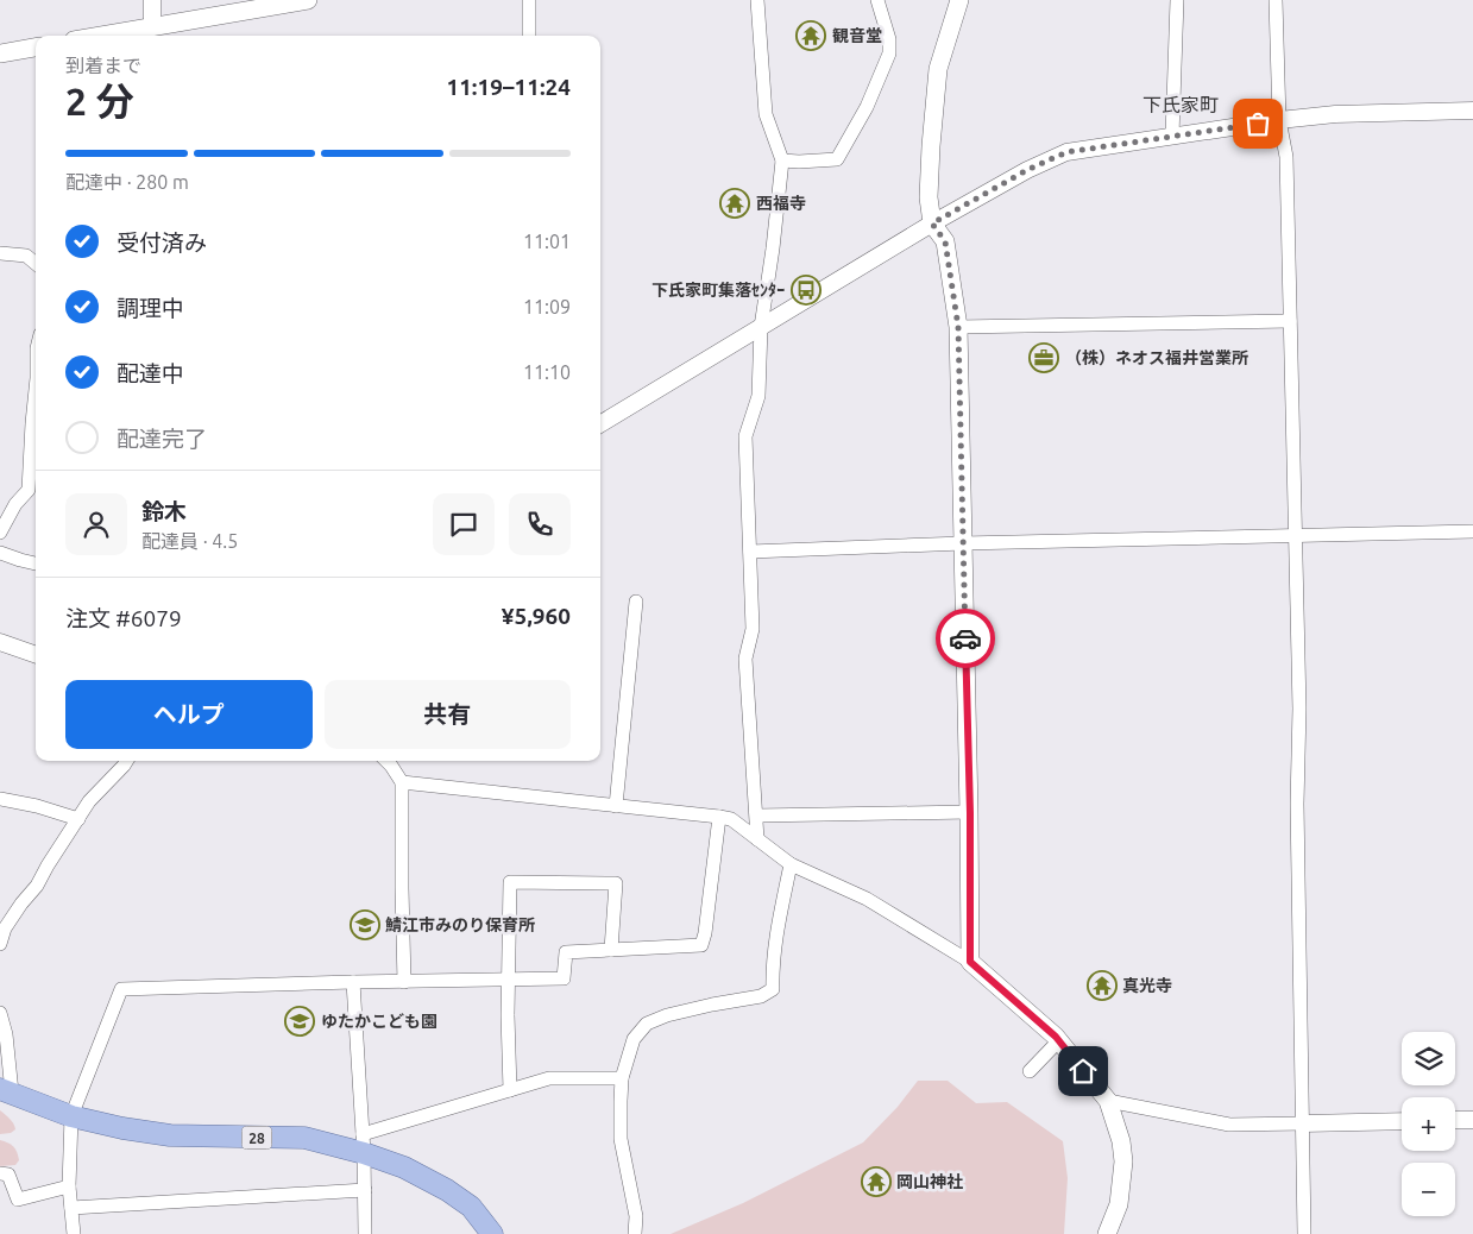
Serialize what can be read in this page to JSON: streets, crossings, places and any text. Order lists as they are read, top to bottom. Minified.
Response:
{"streets":{"main road":["28"]},"districts":["下氏家町"],"places":{"temple":["観音堂","西福寺","真光寺","岡山神社"],"bus stop":["下氏家町集落ｾﾝﾀｰ"],"office":["（株）ネオス福井営業所"],"school or university":["鯖江市みのり保育所","ゆたかこども園"]},"page":{"heading":["2 分","到着まで","11:19–11:24"],"panel":["鈴木","配達員 · 4.5","注文 #6079","¥5,960"],"bar":"配達中 · 280 m","list":[["受付済み","11:01"],["調理中","11:09"],["配達中","11:10"],"配達完了"],"buttons":["ヘルプ","共有"],"map_buttons":["+","−"]}}
